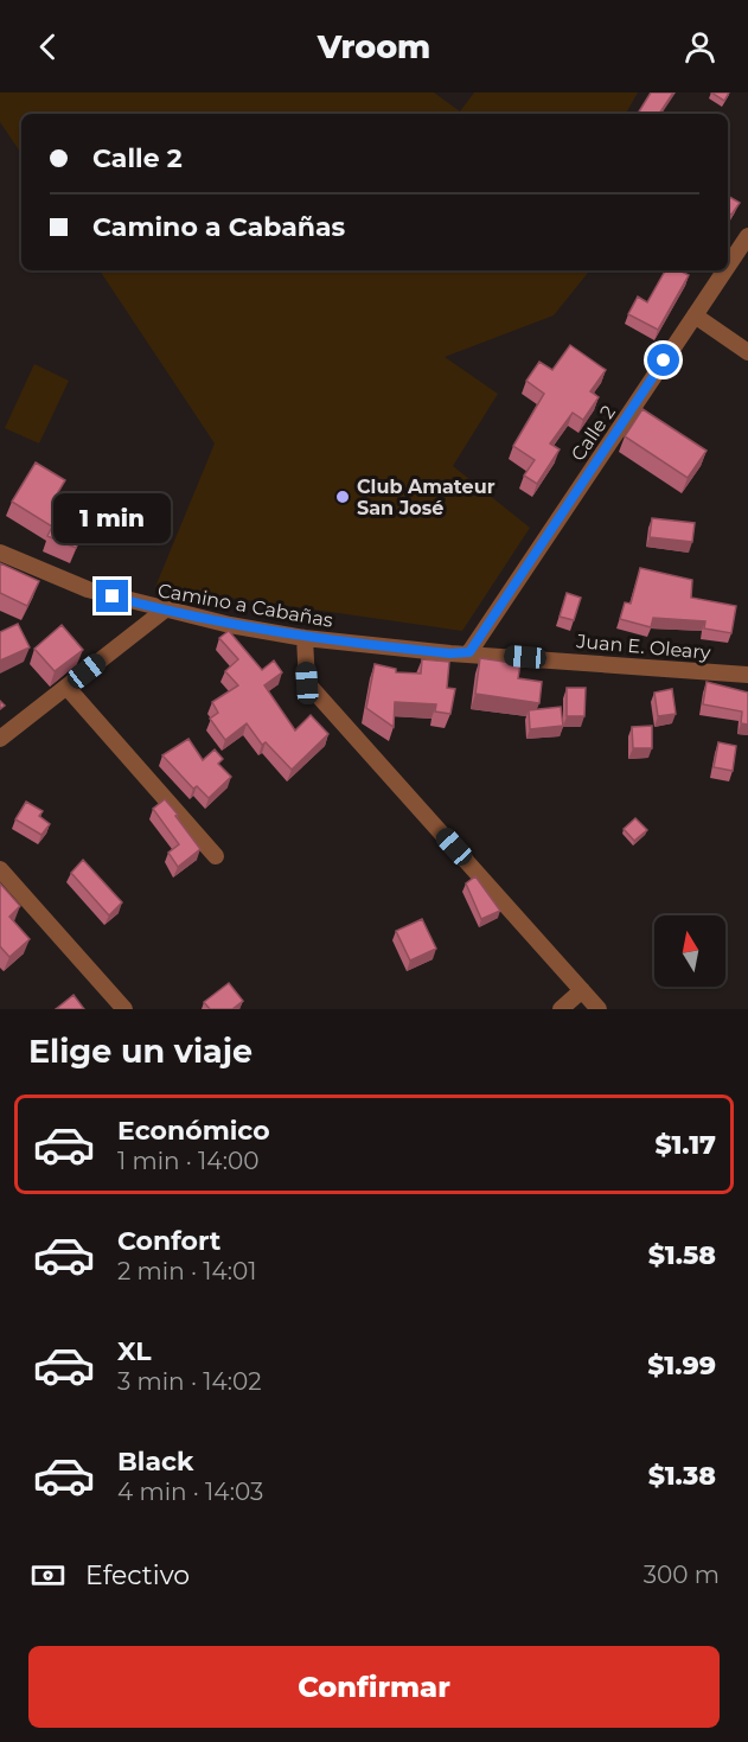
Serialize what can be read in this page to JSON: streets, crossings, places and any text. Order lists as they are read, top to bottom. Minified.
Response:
{"streets":{"street":["Calle 2","Camino a Cabañas","Juan E. Oleary"]},"crossings":[["Calle 2","Juan E. Oleary"],["Camino a Cabañas","Juan E. Oleary"]],"places":["Club Amateur San José"],"north":"top","page":{"header":"Vroom","banner":["Calle 2","Camino a Cabañas"],"bubble":"1 min","heading":"Elige un viaje","list":[{"name":"Económico","note":"1 min · 14:00","value":"$1.17"},{"name":"Confort","note":"2 min · 14:01","value":"$1.58"},{"name":"XL","note":"3 min · 14:02","value":"$1.99"},{"name":"Black","note":"4 min · 14:03","value":"$1.38"}],"pay":["Efectivo","300 m"],"buttons":"Confirmar"}}
